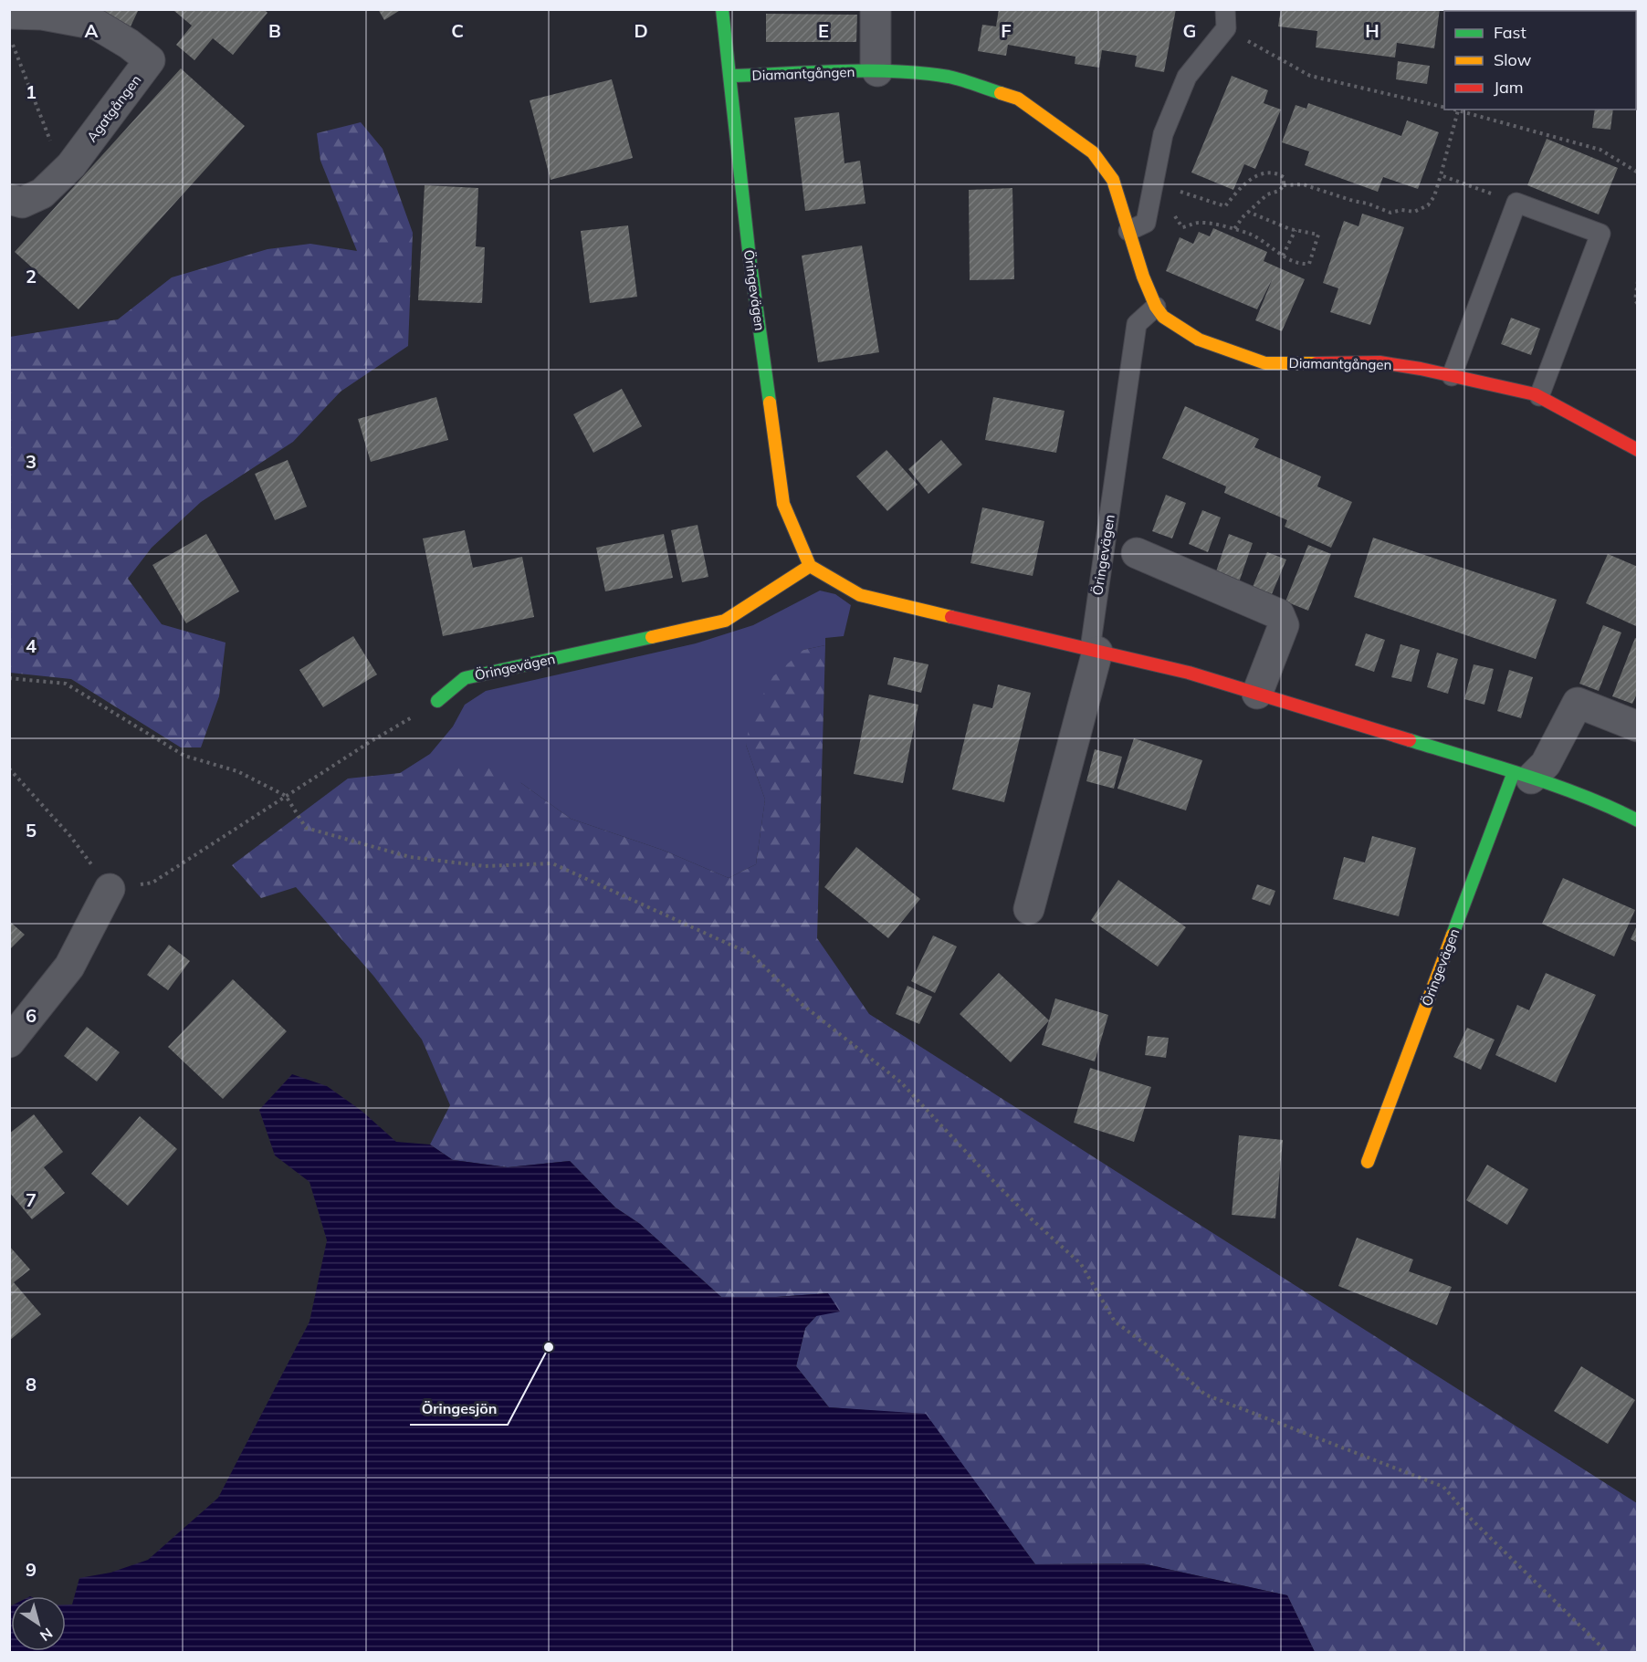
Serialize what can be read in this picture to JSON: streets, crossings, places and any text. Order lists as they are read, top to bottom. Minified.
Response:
{"streets":{"street":["Diamantgången","Agatgången","Öringevägen"]},"crossings":[["Diamantgången","Öringevägen"]],"places":["Öringesjön"],"legend":["Fast","Slow","Jam"],"north":"bottom right","grid":{"columns":["A","B","C","D","E","F","G","H"],"rows":["1","2","3","4","5","6","7","8","9"]}}
